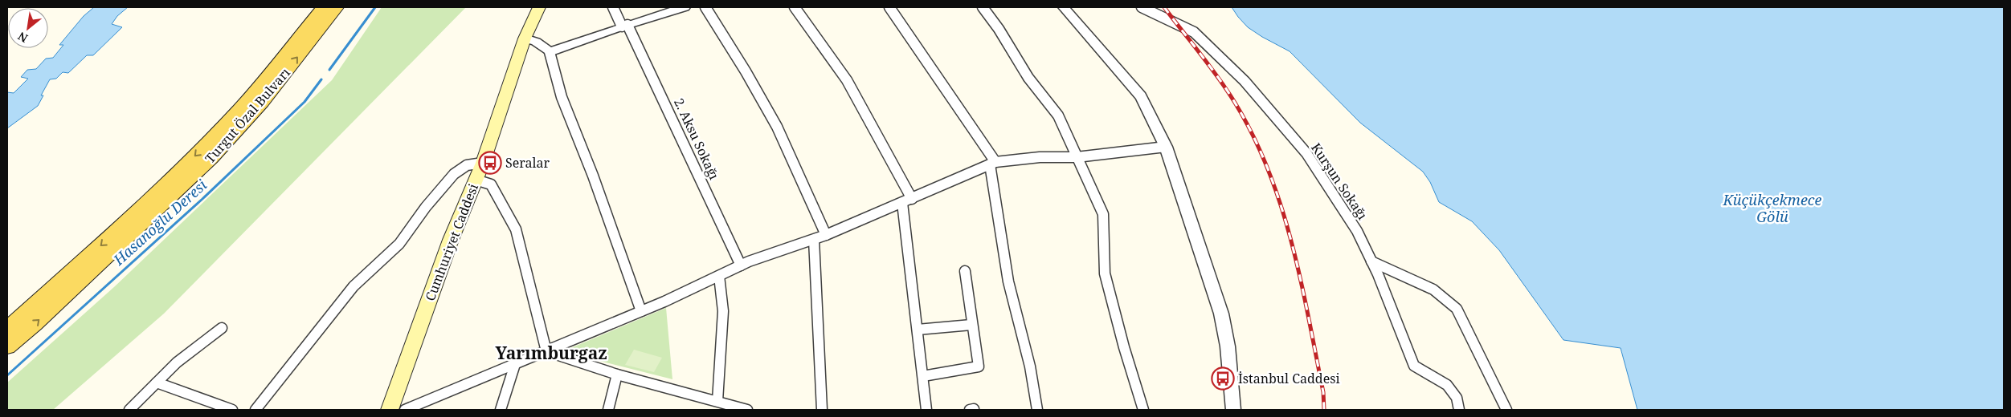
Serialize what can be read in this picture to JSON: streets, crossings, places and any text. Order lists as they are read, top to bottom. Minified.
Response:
{"streets":{"main road":["Turgut Özal Bulvarı","Cumhuriyet Caddesi"],"street":["2. Aksu Sokağı","Kurşun Sokağı"]},"districts":["Yarımburgaz"],"water":["Küçükçekmece Gölü","Hasanoğlu Deresi"],"places":{"bus stop":["Seralar","İstanbul Caddesi"]},"north":"bottom left"}
